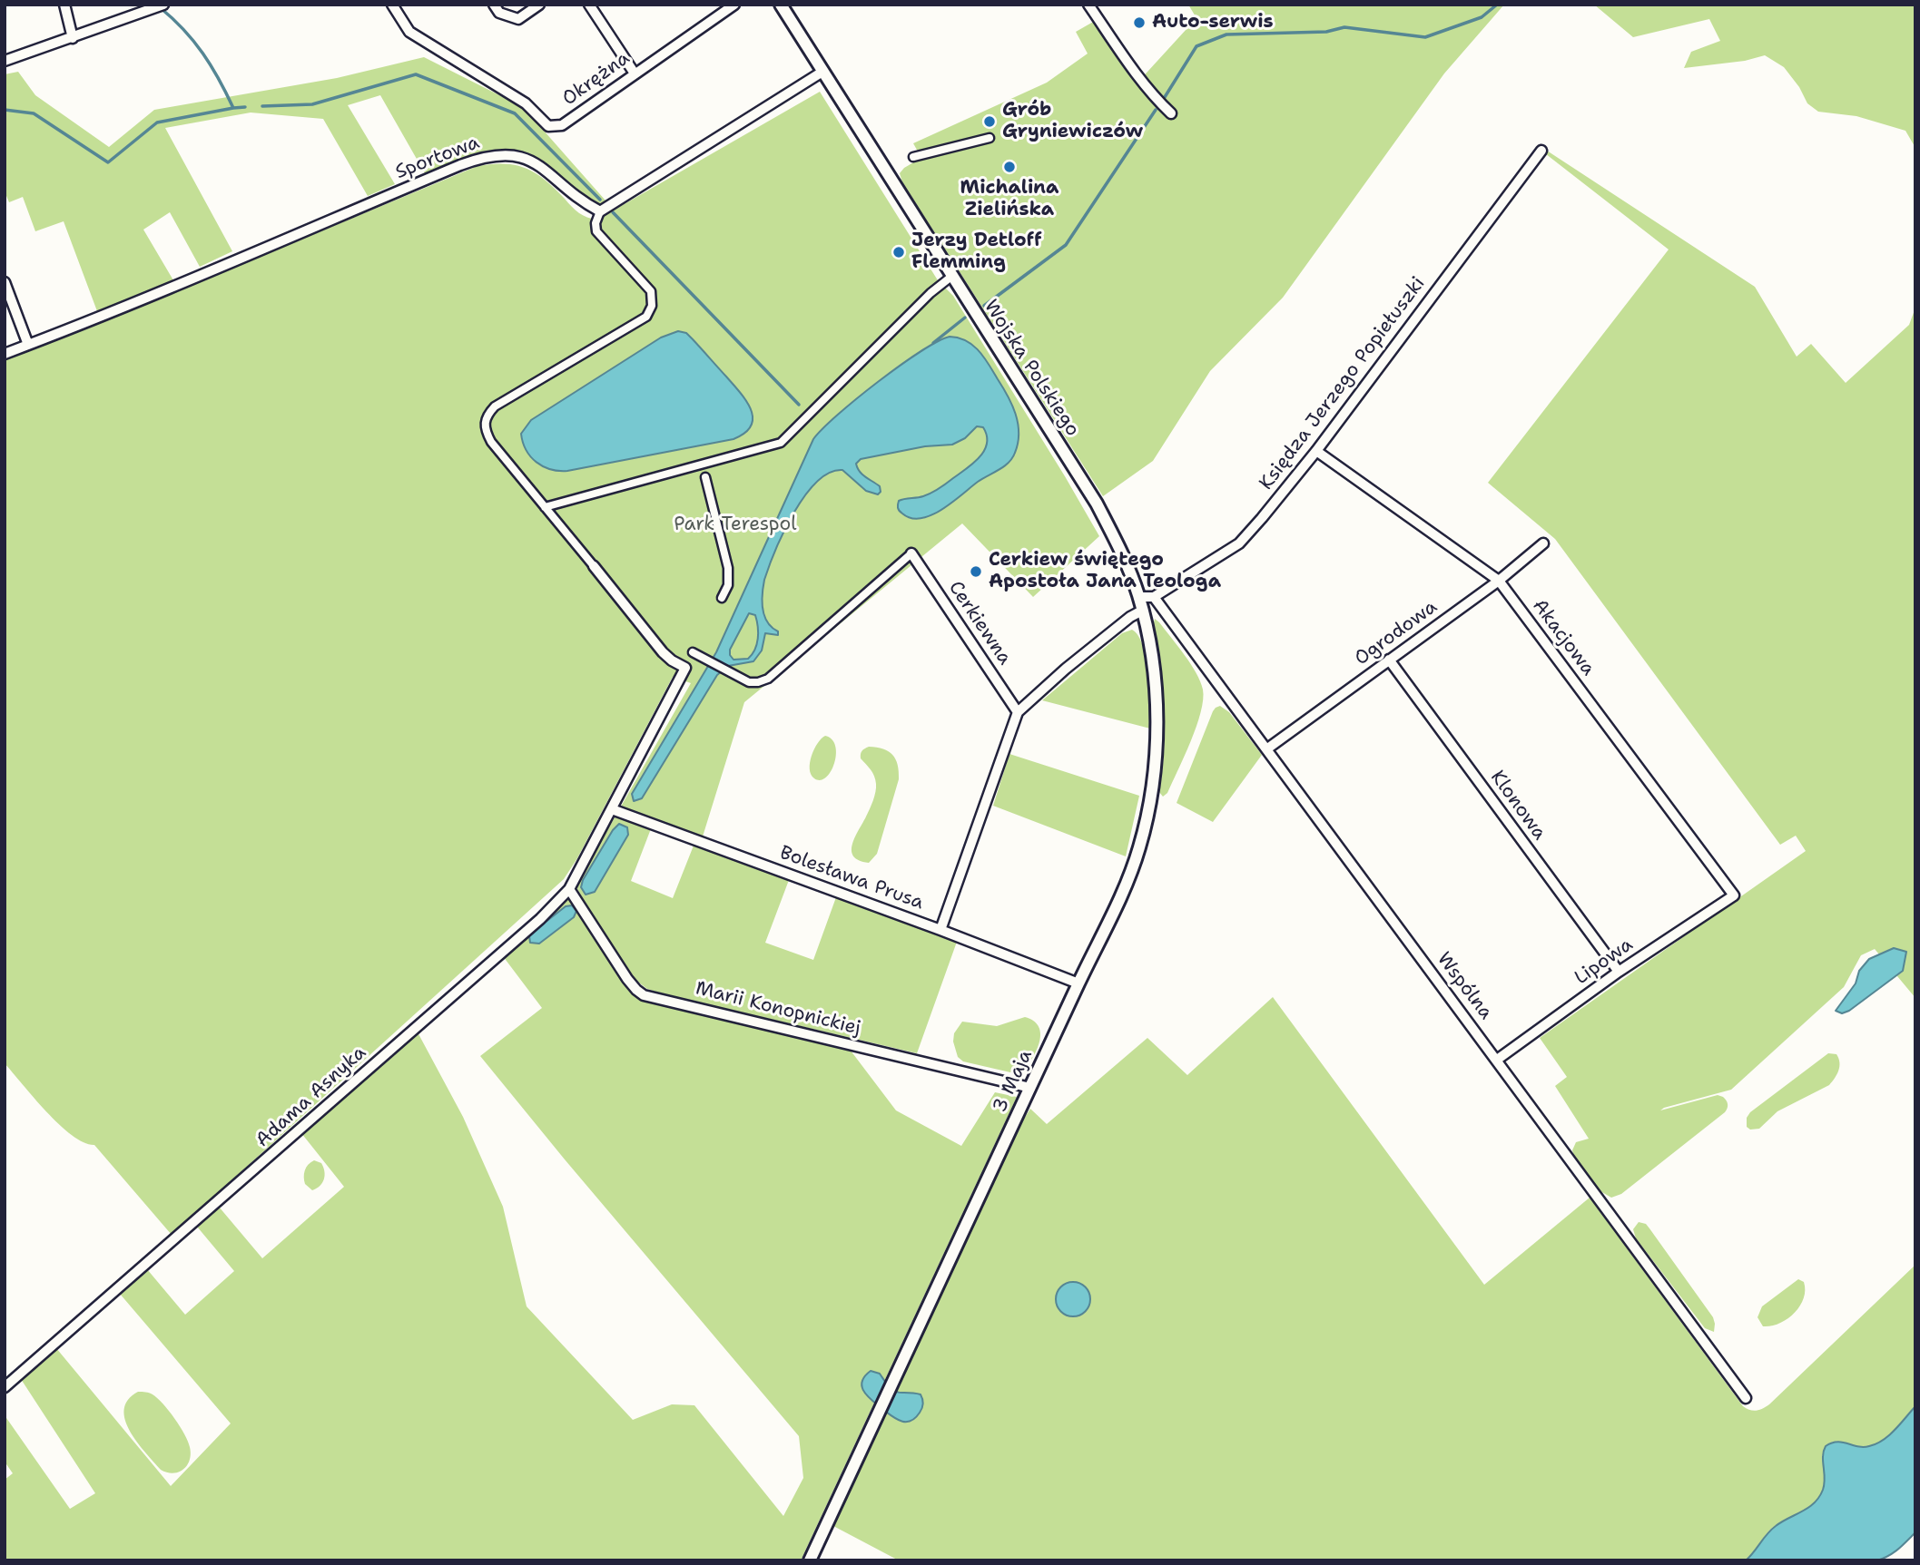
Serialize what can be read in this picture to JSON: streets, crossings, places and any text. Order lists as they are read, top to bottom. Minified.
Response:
{"streets":{"street":["Okrężna","Sportowa","Wojska Polskiego","Księdza Jerzego Popiełuszki","Cerkiewna","Ogrodowa","Akacjowa","Klonowa","Bolesława Prusa","Lipowa","Wspólna","Marii Konopnickiej","3 Maja","Adama Asnyka"]},"crossings":[["Wojska Polskiego","3 Maja"],["Księdza Jerzego Popiełuszki","Akacjowa"],["Księdza Jerzego Popiełuszki","Wspólna"],["Ogrodowa","Akacjowa"],["Ogrodowa","Klonowa"],["Ogrodowa","Wspólna"],["Akacjowa","Lipowa"],["Klonowa","Lipowa"],["Bolesława Prusa","3 Maja"],["Bolesława Prusa","Adama Asnyka"],["Lipowa","Wspólna"],["Marii Konopnickiej","3 Maja"],["Marii Konopnickiej","Adama Asnyka"]],"parks":["Park Terespol"],"places":["Auto-serwis","Grób Gryniewiczów","Michalina Zielińska","Jerzy Detloff Flemming","Cerkiew świętego Apostoła Jana Teologa"]}
